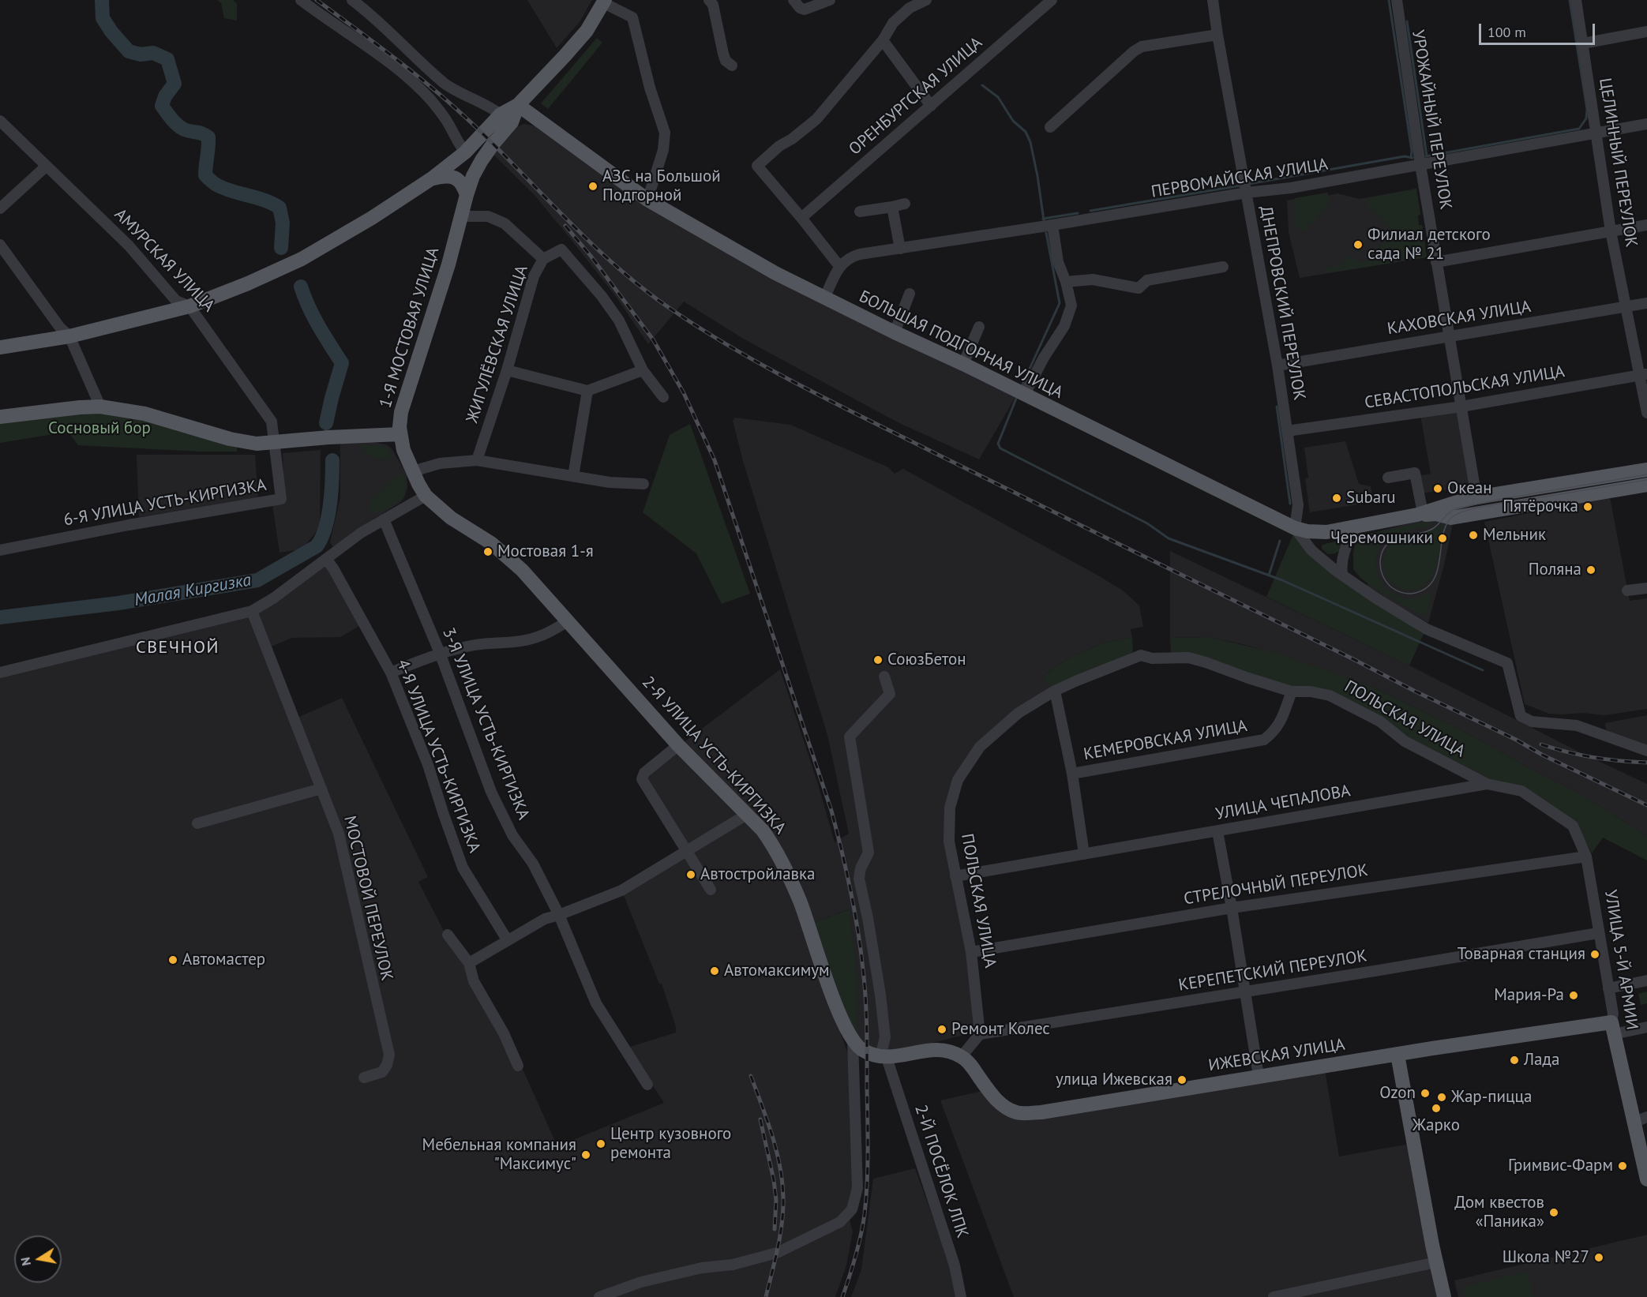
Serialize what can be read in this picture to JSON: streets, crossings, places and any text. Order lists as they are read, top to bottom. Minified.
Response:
{"streets":{"main road":["1-Я МОСТОВАЯ УЛИЦА","БОЛЬШАЯ ПОДГОРНАЯ УЛИЦА","2-Я УЛИЦА УСТЬ-КИРГИЗКА","УЛИЦА 5-Й АРМИИ","ИЖЕВСКАЯ УЛИЦА"],"street":["ОРЕНБУРГСКАЯ УЛИЦА","УРОЖАЙНЫЙ ПЕРЕУЛОК","ЦЕЛИННЫЙ ПЕРЕУЛОК","ПЕРВОМАЙСКАЯ УЛИЦА","АМУРСКАЯ УЛИЦА","ДНЕПРОВСКИЙ ПЕРЕУЛОК","КАХОВСКАЯ УЛИЦА","ЖИГУЛЁВСКАЯ УЛИЦА","СЕВАСТОПОЛЬСКАЯ УЛИЦА","6-Я УЛИЦА УСТЬ-КИРГИЗКА","ПОЛЬСКАЯ УЛИЦА","3-Я УЛИЦА УСТЬ-КИРГИЗКА","КЕМЕРОВСКАЯ УЛИЦА","4-Я УЛИЦА УСТЬ-КИРГИЗКА","УЛИЦА ЧЕПАЛОВА","СТРЕЛОЧНЫЙ ПЕРЕУЛОК","МОСТОВОЙ ПЕРЕУЛОК","КЕРЕПЕТСКИЙ ПЕРЕУЛОК","2-Й ПОСЁЛОК ЛПК"]},"crossings":[["УРОЖАЙНЫЙ ПЕРЕУЛОК","ПЕРВОМАЙСКАЯ УЛИЦА"],["УРОЖАЙНЫЙ ПЕРЕУЛОК","КАХОВСКАЯ УЛИЦА"],["УРОЖАЙНЫЙ ПЕРЕУЛОК","БОЛЬШАЯ ПОДГОРНАЯ УЛИЦА"],["УРОЖАЙНЫЙ ПЕРЕУЛОК","СЕВАСТОПОЛЬСКАЯ УЛИЦА"],["ЦЕЛИННЫЙ ПЕРЕУЛОК","ПЕРВОМАЙСКАЯ УЛИЦА"],["ЦЕЛИННЫЙ ПЕРЕУЛОК","КАХОВСКАЯ УЛИЦА"],["ЦЕЛИННЫЙ ПЕРЕУЛОК","СЕВАСТОПОЛЬСКАЯ УЛИЦА"],["ПЕРВОМАЙСКАЯ УЛИЦА","ДНЕПРОВСКИЙ ПЕРЕУЛОК"],["АМУРСКАЯ УЛИЦА","6-Я УЛИЦА УСТЬ-КИРГИЗКА"],["ДНЕПРОВСКИЙ ПЕРЕУЛОК","КАХОВСКАЯ УЛИЦА"],["ДНЕПРОВСКИЙ ПЕРЕУЛОК","БОЛЬШАЯ ПОДГОРНАЯ УЛИЦА"],["ДНЕПРОВСКИЙ ПЕРЕУЛОК","СЕВАСТОПОЛЬСКАЯ УЛИЦА"],["1-Я МОСТОВАЯ УЛИЦА","БОЛЬШАЯ ПОДГОРНАЯ УЛИЦА"],["1-Я МОСТОВАЯ УЛИЦА","2-Я УЛИЦА УСТЬ-КИРГИЗКА"],["ПОЛЬСКАЯ УЛИЦА","КЕМЕРОВСКАЯ УЛИЦА"],["ПОЛЬСКАЯ УЛИЦА","УЛИЦА ЧЕПАЛОВА"],["ПОЛЬСКАЯ УЛИЦА","СТРЕЛОЧНЫЙ ПЕРЕУЛОК"],["ПОЛЬСКАЯ УЛИЦА","КЕРЕПЕТСКИЙ ПЕРЕУЛОК"],["УЛИЦА ЧЕПАЛОВА","СТРЕЛОЧНЫЙ ПЕРЕУЛОК"],["УЛИЦА ЧЕПАЛОВА","УЛИЦА 5-Й АРМИИ"],["СТРЕЛОЧНЫЙ ПЕРЕУЛОК","УЛИЦА 5-Й АРМИИ"],["УЛИЦА 5-Й АРМИИ","КЕРЕПЕТСКИЙ ПЕРЕУЛОК"],["УЛИЦА 5-Й АРМИИ","ИЖЕВСКАЯ УЛИЦА"]],"districts":["СВЕЧНОЙ"],"water":["Малая Киргизка"],"parks":["Сосновый бор"],"places":["АЗС на Большой Подгорной","Филиал детского сада № 21","Океан","Subaru","Пятёрочка","Мельник","Черемошники","Мостовая 1-я","Поляна","СоюзБетон","Автостройлавка","Товарная cтанция","Автомастер","Автомаксимум","Мария-Ра","Ремонт Колес","Лада","улица Ижевская","Ozon","Жар-пицца","Жарко","Центр кузовного ремонта","Мебельная компания \"Максимус\"","Гримвис-Фарм","Дом квестов «Паника»","Школа №27"],"scale_bar":"100 m","north":"left"}
